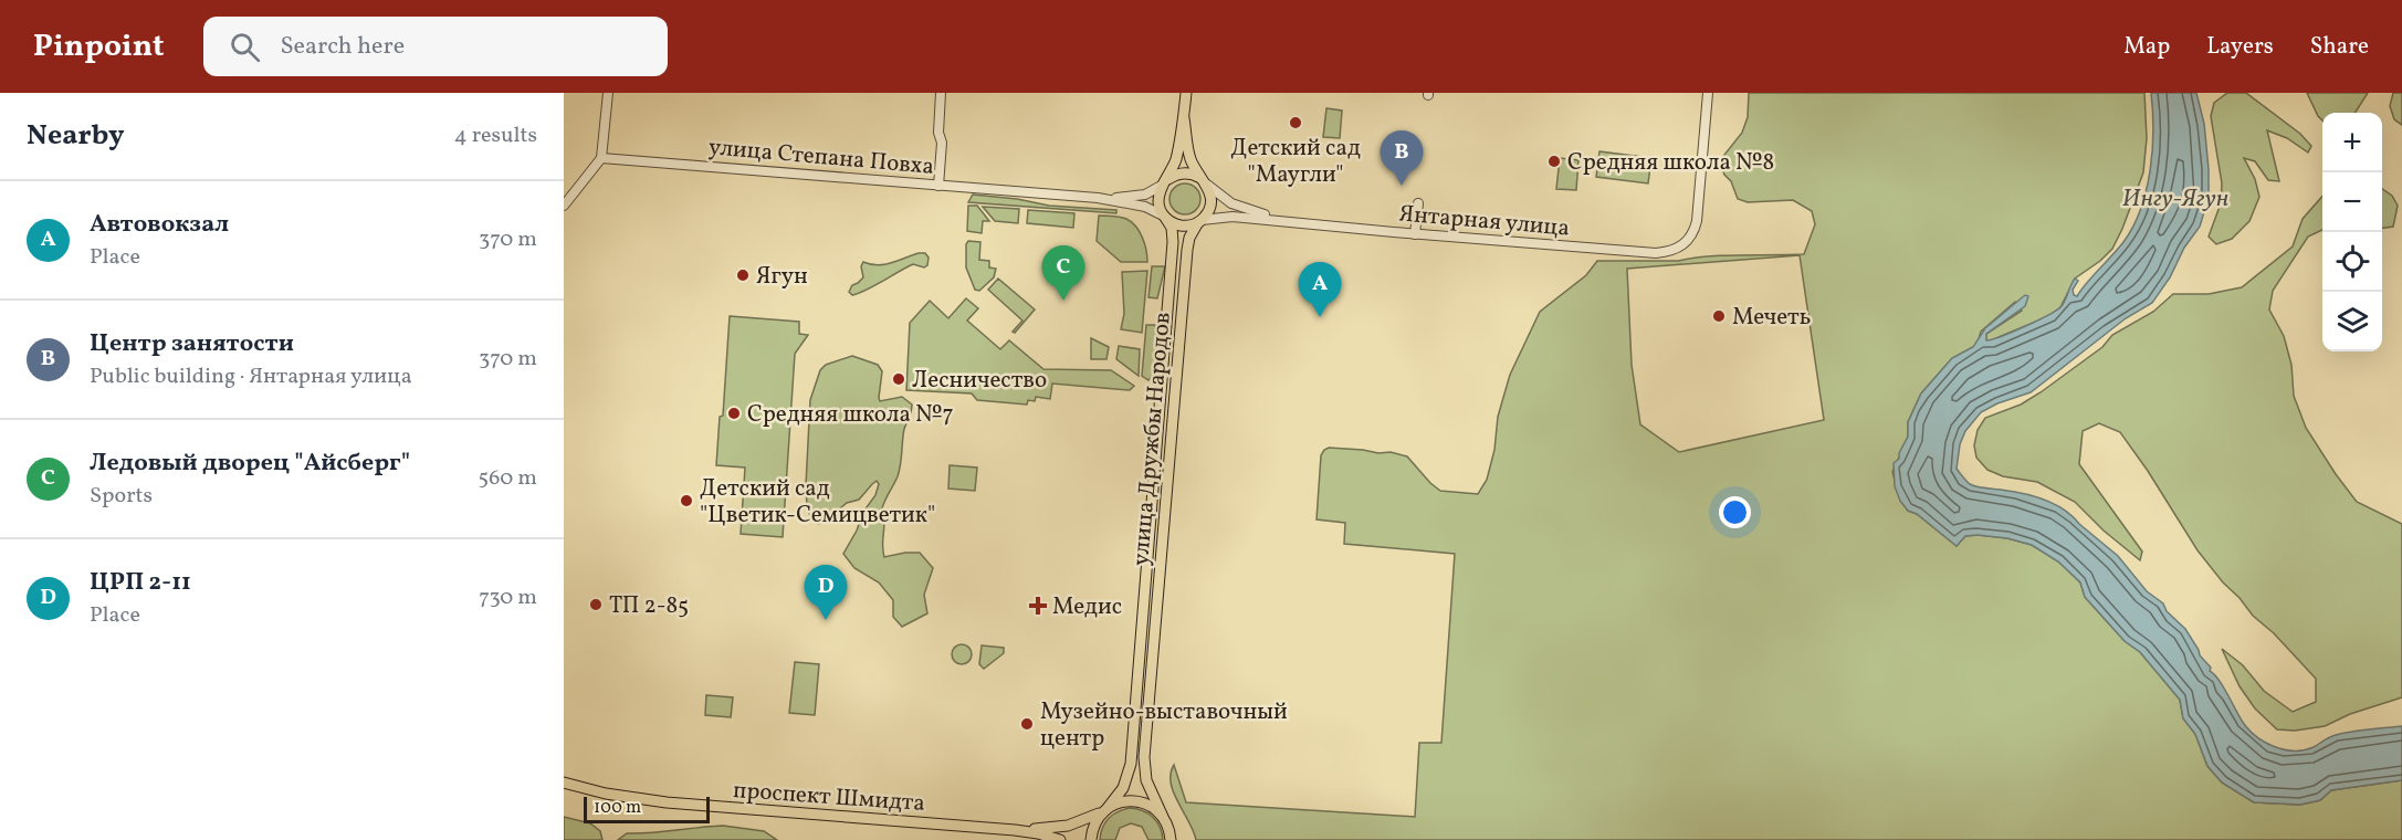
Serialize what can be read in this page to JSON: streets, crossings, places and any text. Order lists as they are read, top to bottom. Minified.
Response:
{"streets":{"main road":["улица Дружбы Народов","проспект Шмидта"],"street":["улица Степана Повха","Янтарная улица"]},"crossings":[["улица Дружбы Народов","проспект Шмидта"]],"water":["Ингу-Ягун"],"places":{"other":["Детский сад \"Маугли\"","Средняя школа №8","Ягун","Мечеть","Лесничество","Средняя школа №7","Детский сад \"Цветик-Семицветик\"","ТП 2-85","Музейно-выставочный центр"],"health":["Медис"]},"scale_bar":"100 m","page":{"header":"Pinpoint","search":"Search here","nav":["Map","Layers","Share"],"heading":["Nearby","4 results"],"map_buttons":["+","−"],"pins":["B","C","A","D"],"list":[{"mark":"A","name":"Автовокзал","note":"Place","value":"370 m"},{"mark":"B","name":"Центр занятости","note":"Public building · Янтарная улица","value":"370 m"},{"mark":"C","name":"Ледовый дворец \"Айсберг\"","note":"Sports","value":"560 m"},{"mark":"D","name":"ЦРП 2-11","note":"Place","value":"730 m"}],"scale":"100 m"}}
